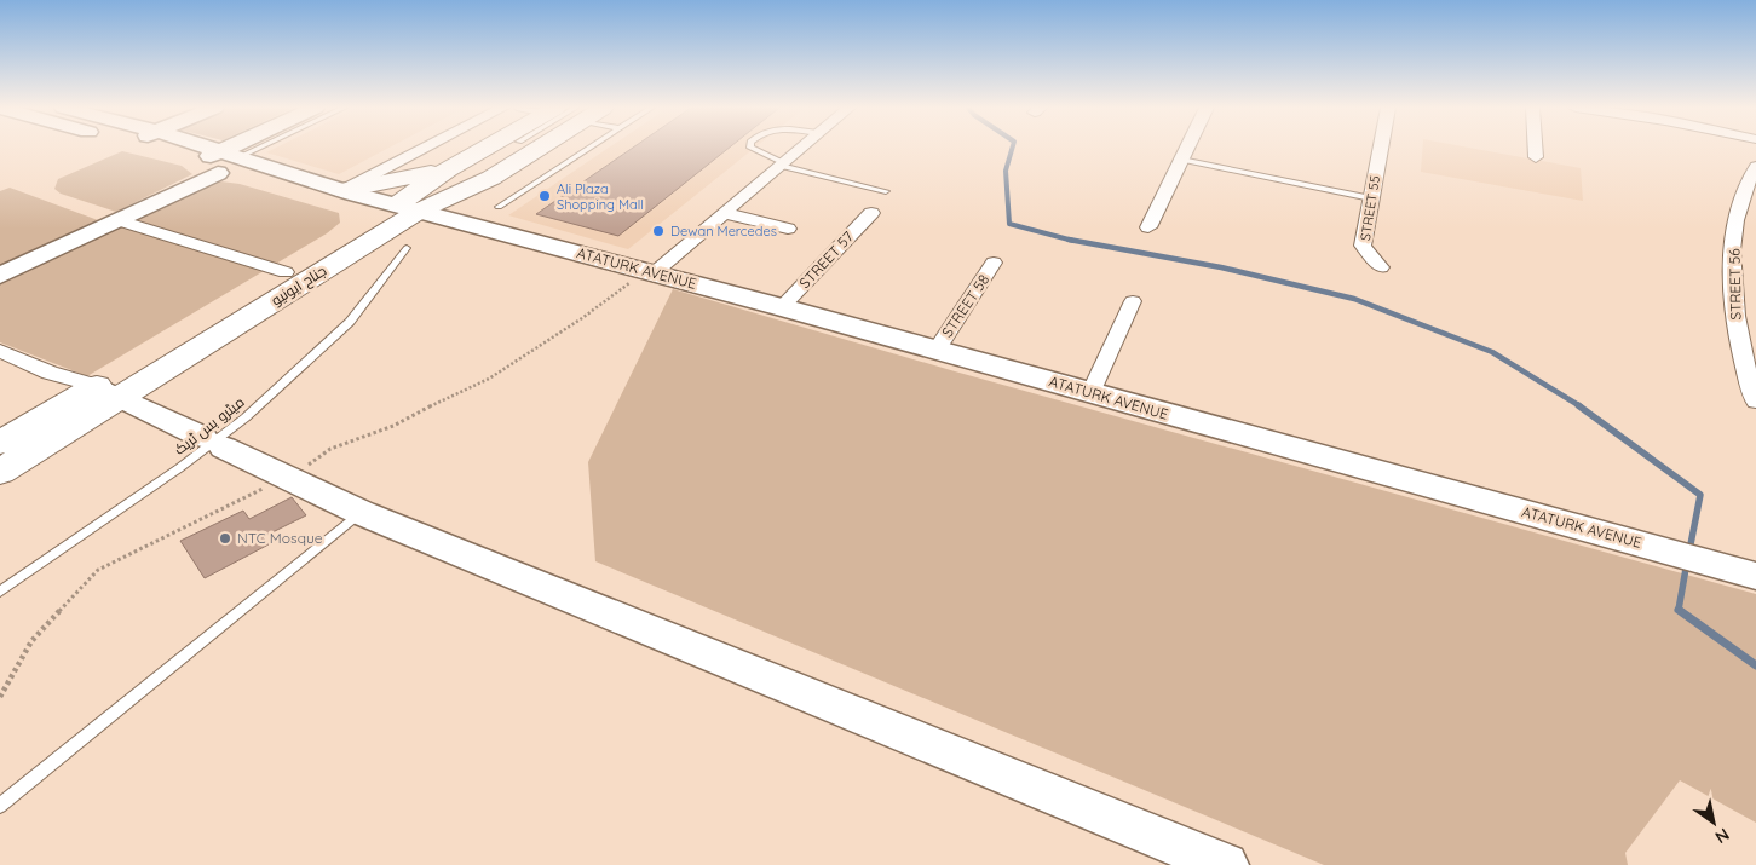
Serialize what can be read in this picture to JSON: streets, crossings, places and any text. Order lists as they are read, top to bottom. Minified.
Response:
{"streets":{"main road":["جناح ایونیو"],"street":["STREET 55","STREET 57","ATATURK AVENUE","STREET 56","STREET 58"],"lane":["میٹرو بس ٹریک"]},"crossings":[["STREET 57","ATATURK AVENUE"],["ATATURK AVENUE","جناح ایونیو"],["ATATURK AVENUE","STREET 58"],["ATATURK AVENUE","میٹرو بس ٹریک"],["جناح ایونیو","میٹرو بس ٹریک"]],"places":["Ali Plaza Shopping Mall","Dewan Mercedes","NTC Mosque"],"north":"bottom right"}
